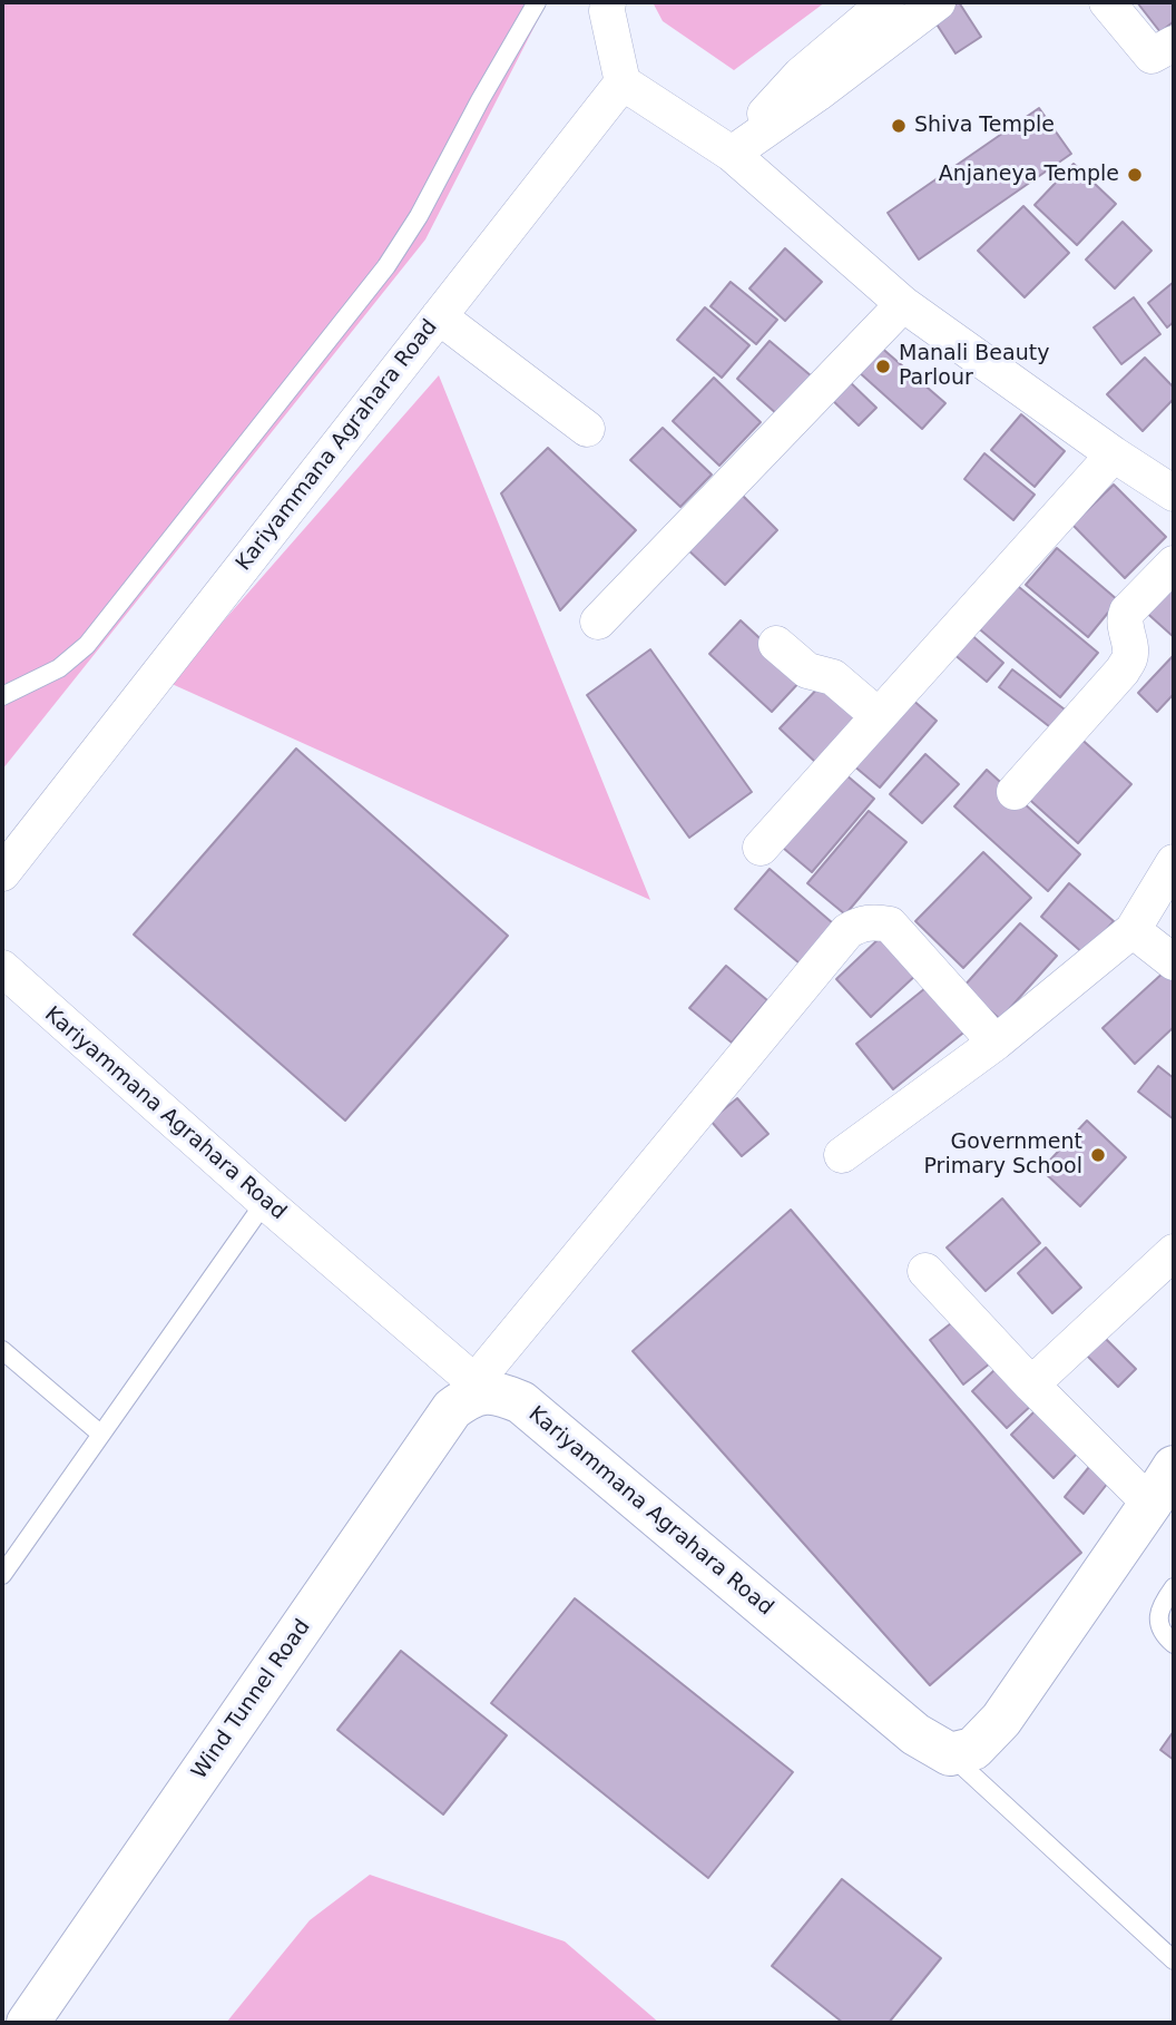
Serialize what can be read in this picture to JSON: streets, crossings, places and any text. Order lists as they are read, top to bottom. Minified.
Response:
{"streets":{"street":["Kariyammana Agrahara Road","Wind Tunnel Road"]},"crossings":[["Kariyammana Agrahara Road","Wind Tunnel Road"]],"places":["Shiva Temple","Anjaneya Temple","Manali Beauty Parlour","Government Primary School"]}
